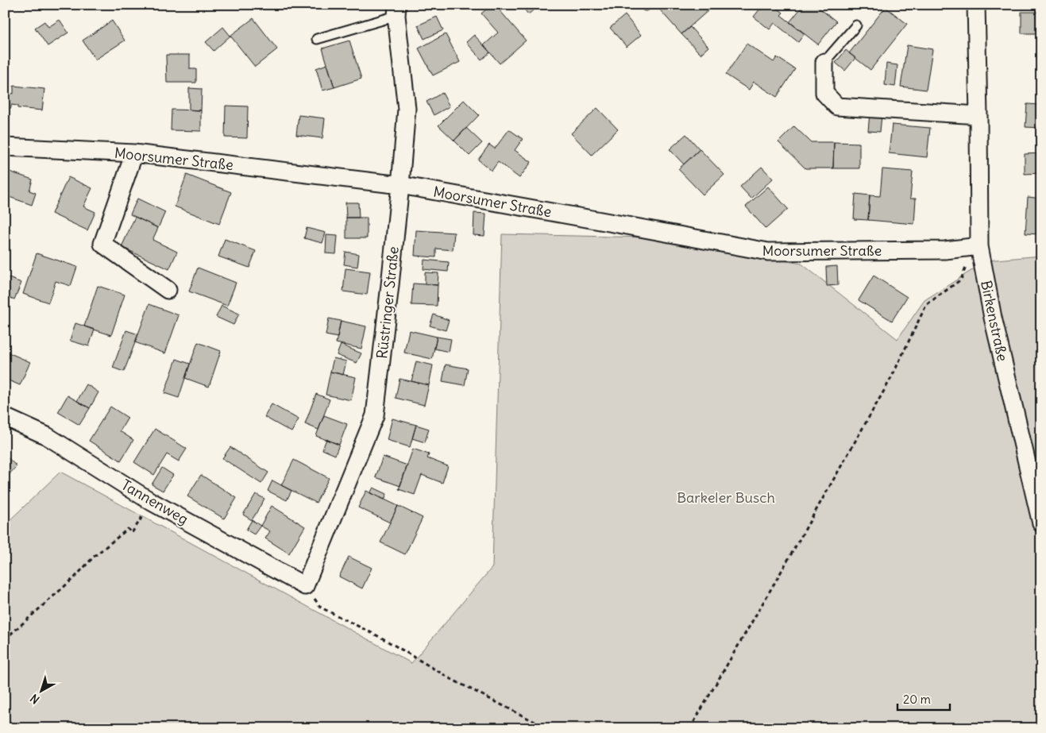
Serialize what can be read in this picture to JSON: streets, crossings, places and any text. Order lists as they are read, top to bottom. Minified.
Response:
{"streets":{"street":["Moorsumer Straße","Rüstringer Straße","Birkenstraße","Tannenweg"]},"crossings":[["Moorsumer Straße","Rüstringer Straße"],["Moorsumer Straße","Birkenstraße"],["Rüstringer Straße","Tannenweg"]],"parks":["Barkeler Busch"],"scale_bar":"20 m","north":"bottom left"}
